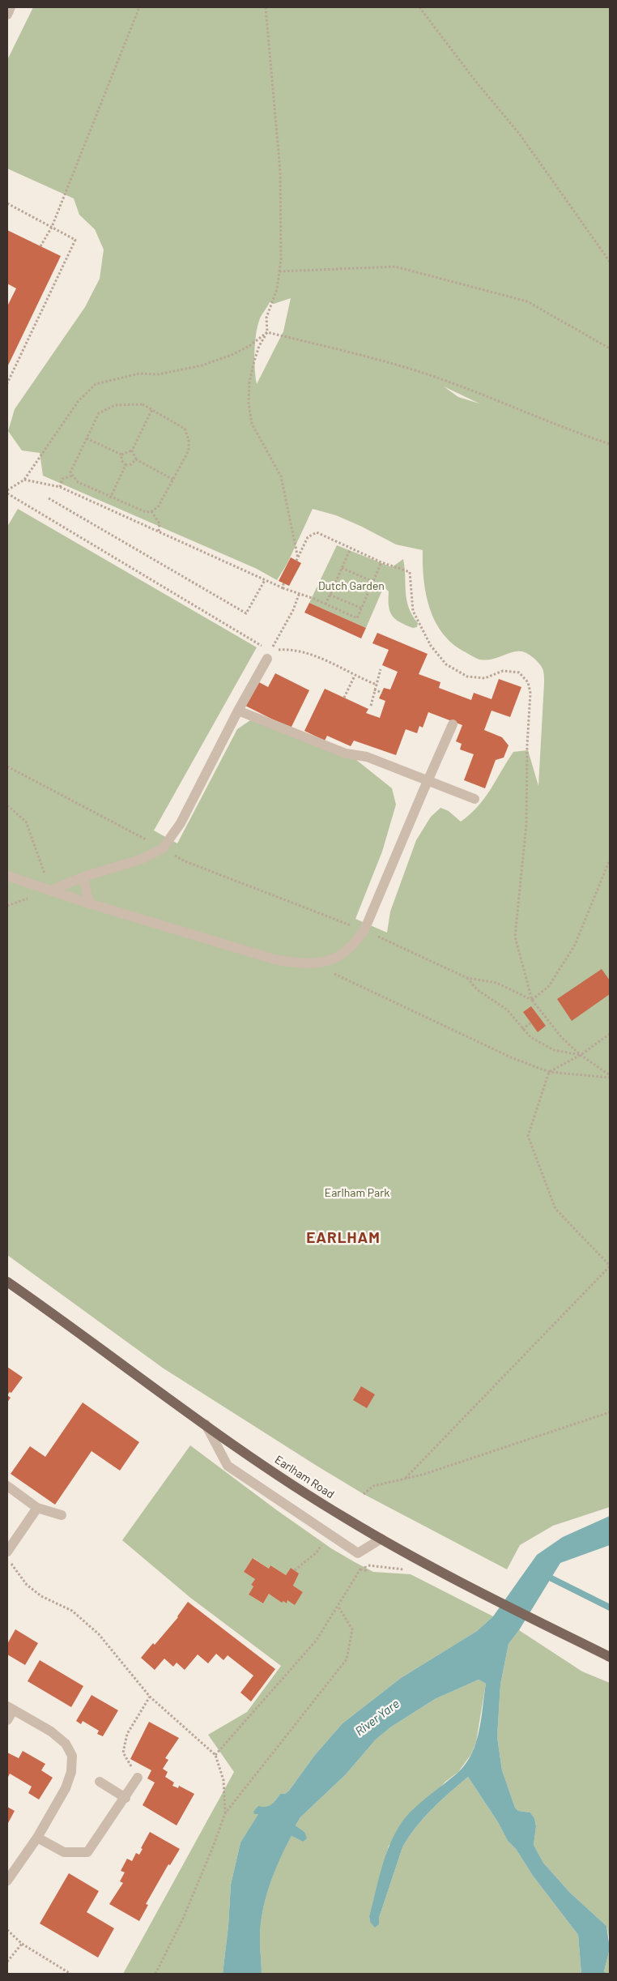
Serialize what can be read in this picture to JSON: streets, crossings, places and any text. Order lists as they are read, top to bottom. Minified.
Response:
{"streets":{"main road":["Earlham Road"]},"districts":["EARLHAM"],"water":["River Yare"],"parks":["Dutch Garden","Earlham Park"]}
